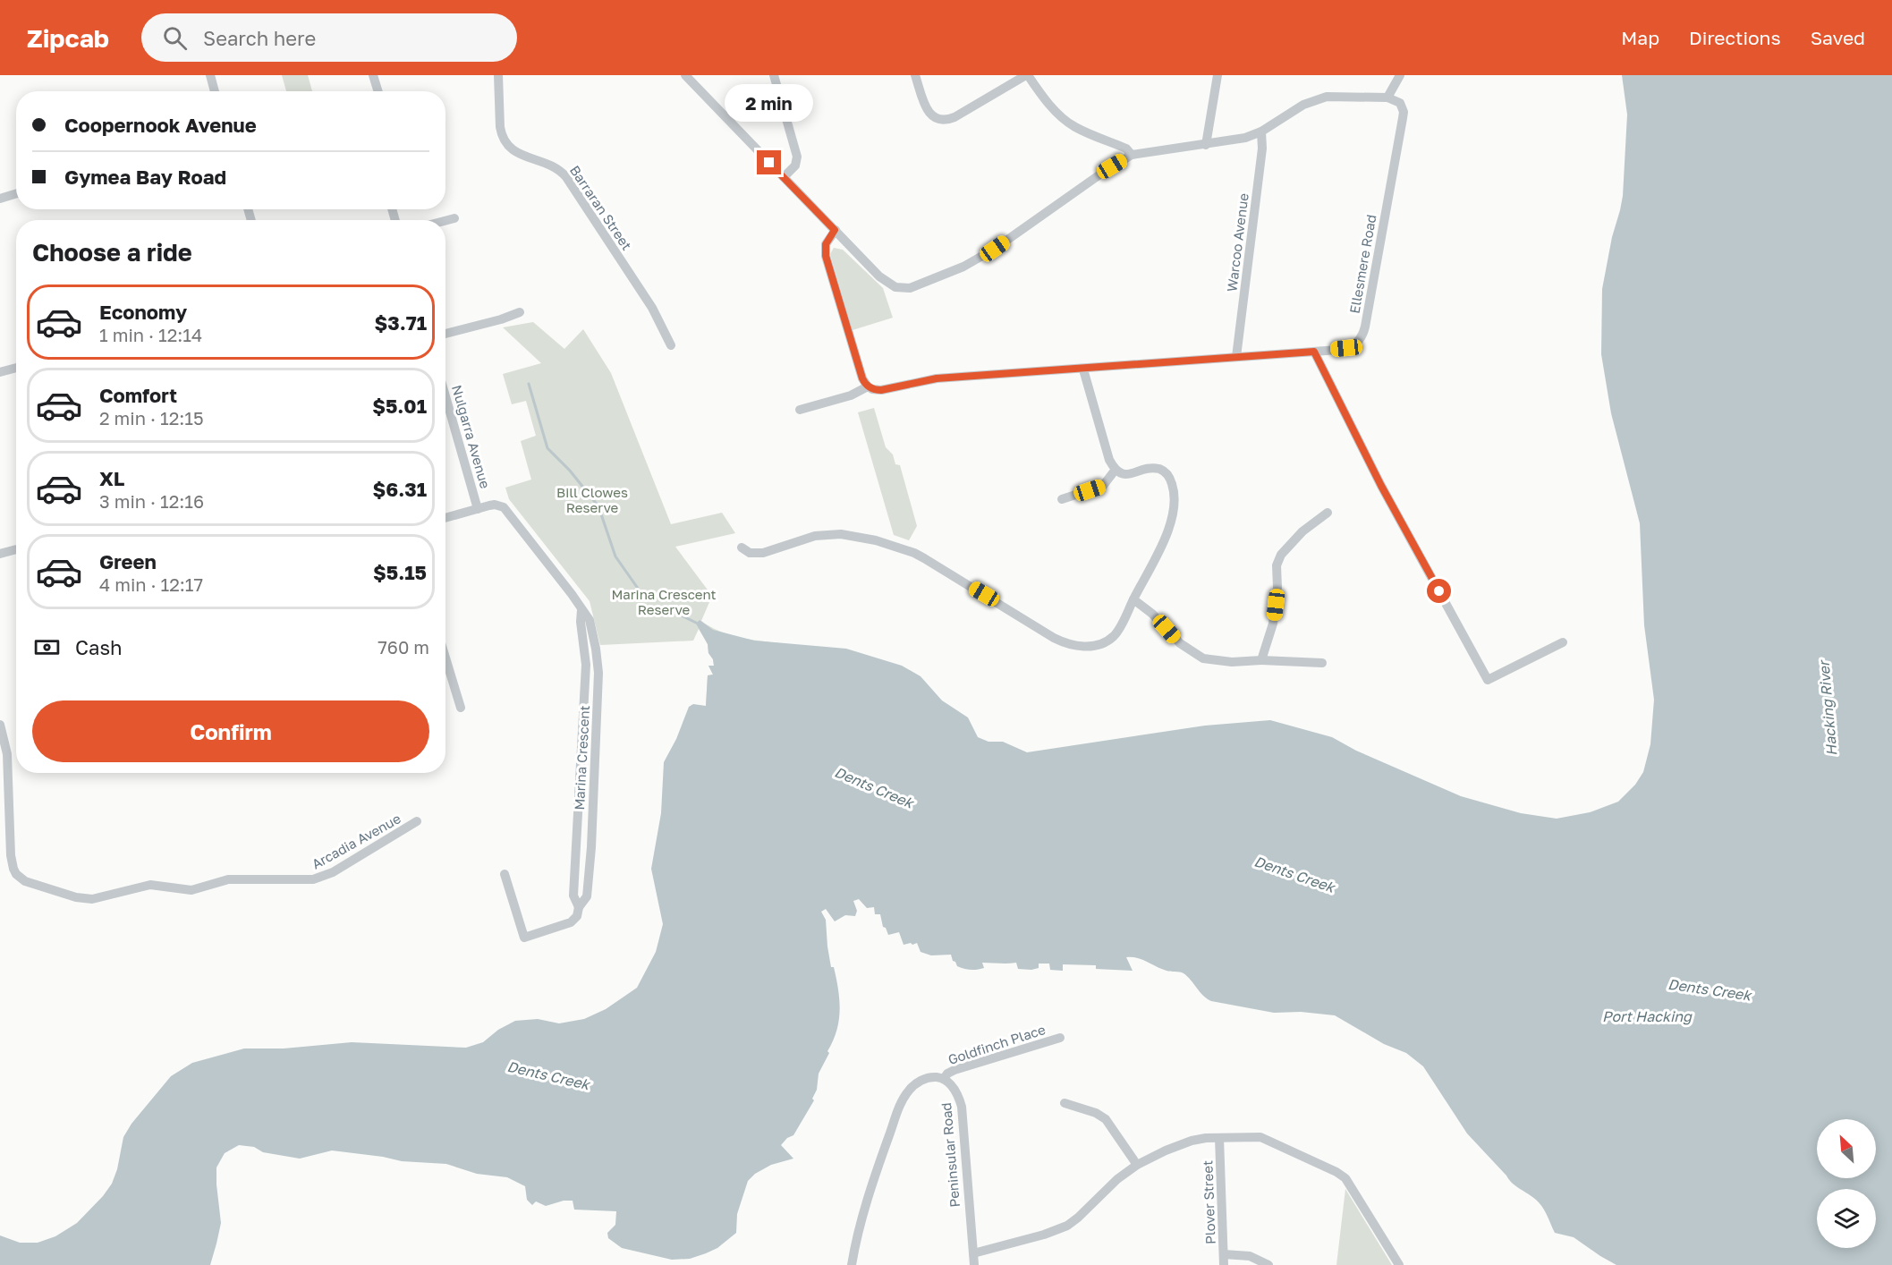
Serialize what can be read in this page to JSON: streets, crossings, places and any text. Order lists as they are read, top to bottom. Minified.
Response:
{"streets":{"street":["Barraran Street","Warcoo Avenue","Ellesmere Road","Nulgarra Avenue","Marina Crescent","Arcadia Avenue","Goldfinch Place","Peninsular Road","Plover Street"]},"crossings":[["Warcoo Avenue","Ellesmere Road"],["Nulgarra Avenue","Marina Crescent"],["Goldfinch Place","Peninsular Road"]],"water":["Hacking River","Dents Creek","Port Hacking"],"parks":["Bill Clowes Reserve","Marina Crescent Reserve"],"north":"top left","page":{"header":"Zipcab","search":"Search here","nav":["Map","Directions","Saved"],"bubble":"2 min","banner":["Coopernook Avenue","Gymea Bay Road"],"heading":"Choose a ride","list":[{"name":"Economy","note":"1 min · 12:14","value":"$3.71"},{"name":"Comfort","note":"2 min · 12:15","value":"$5.01"},{"name":"XL","note":"3 min · 12:16","value":"$6.31"},{"name":"Green","note":"4 min · 12:17","value":"$5.15"}],"pay":["Cash","760 m"],"buttons":"Confirm"}}
